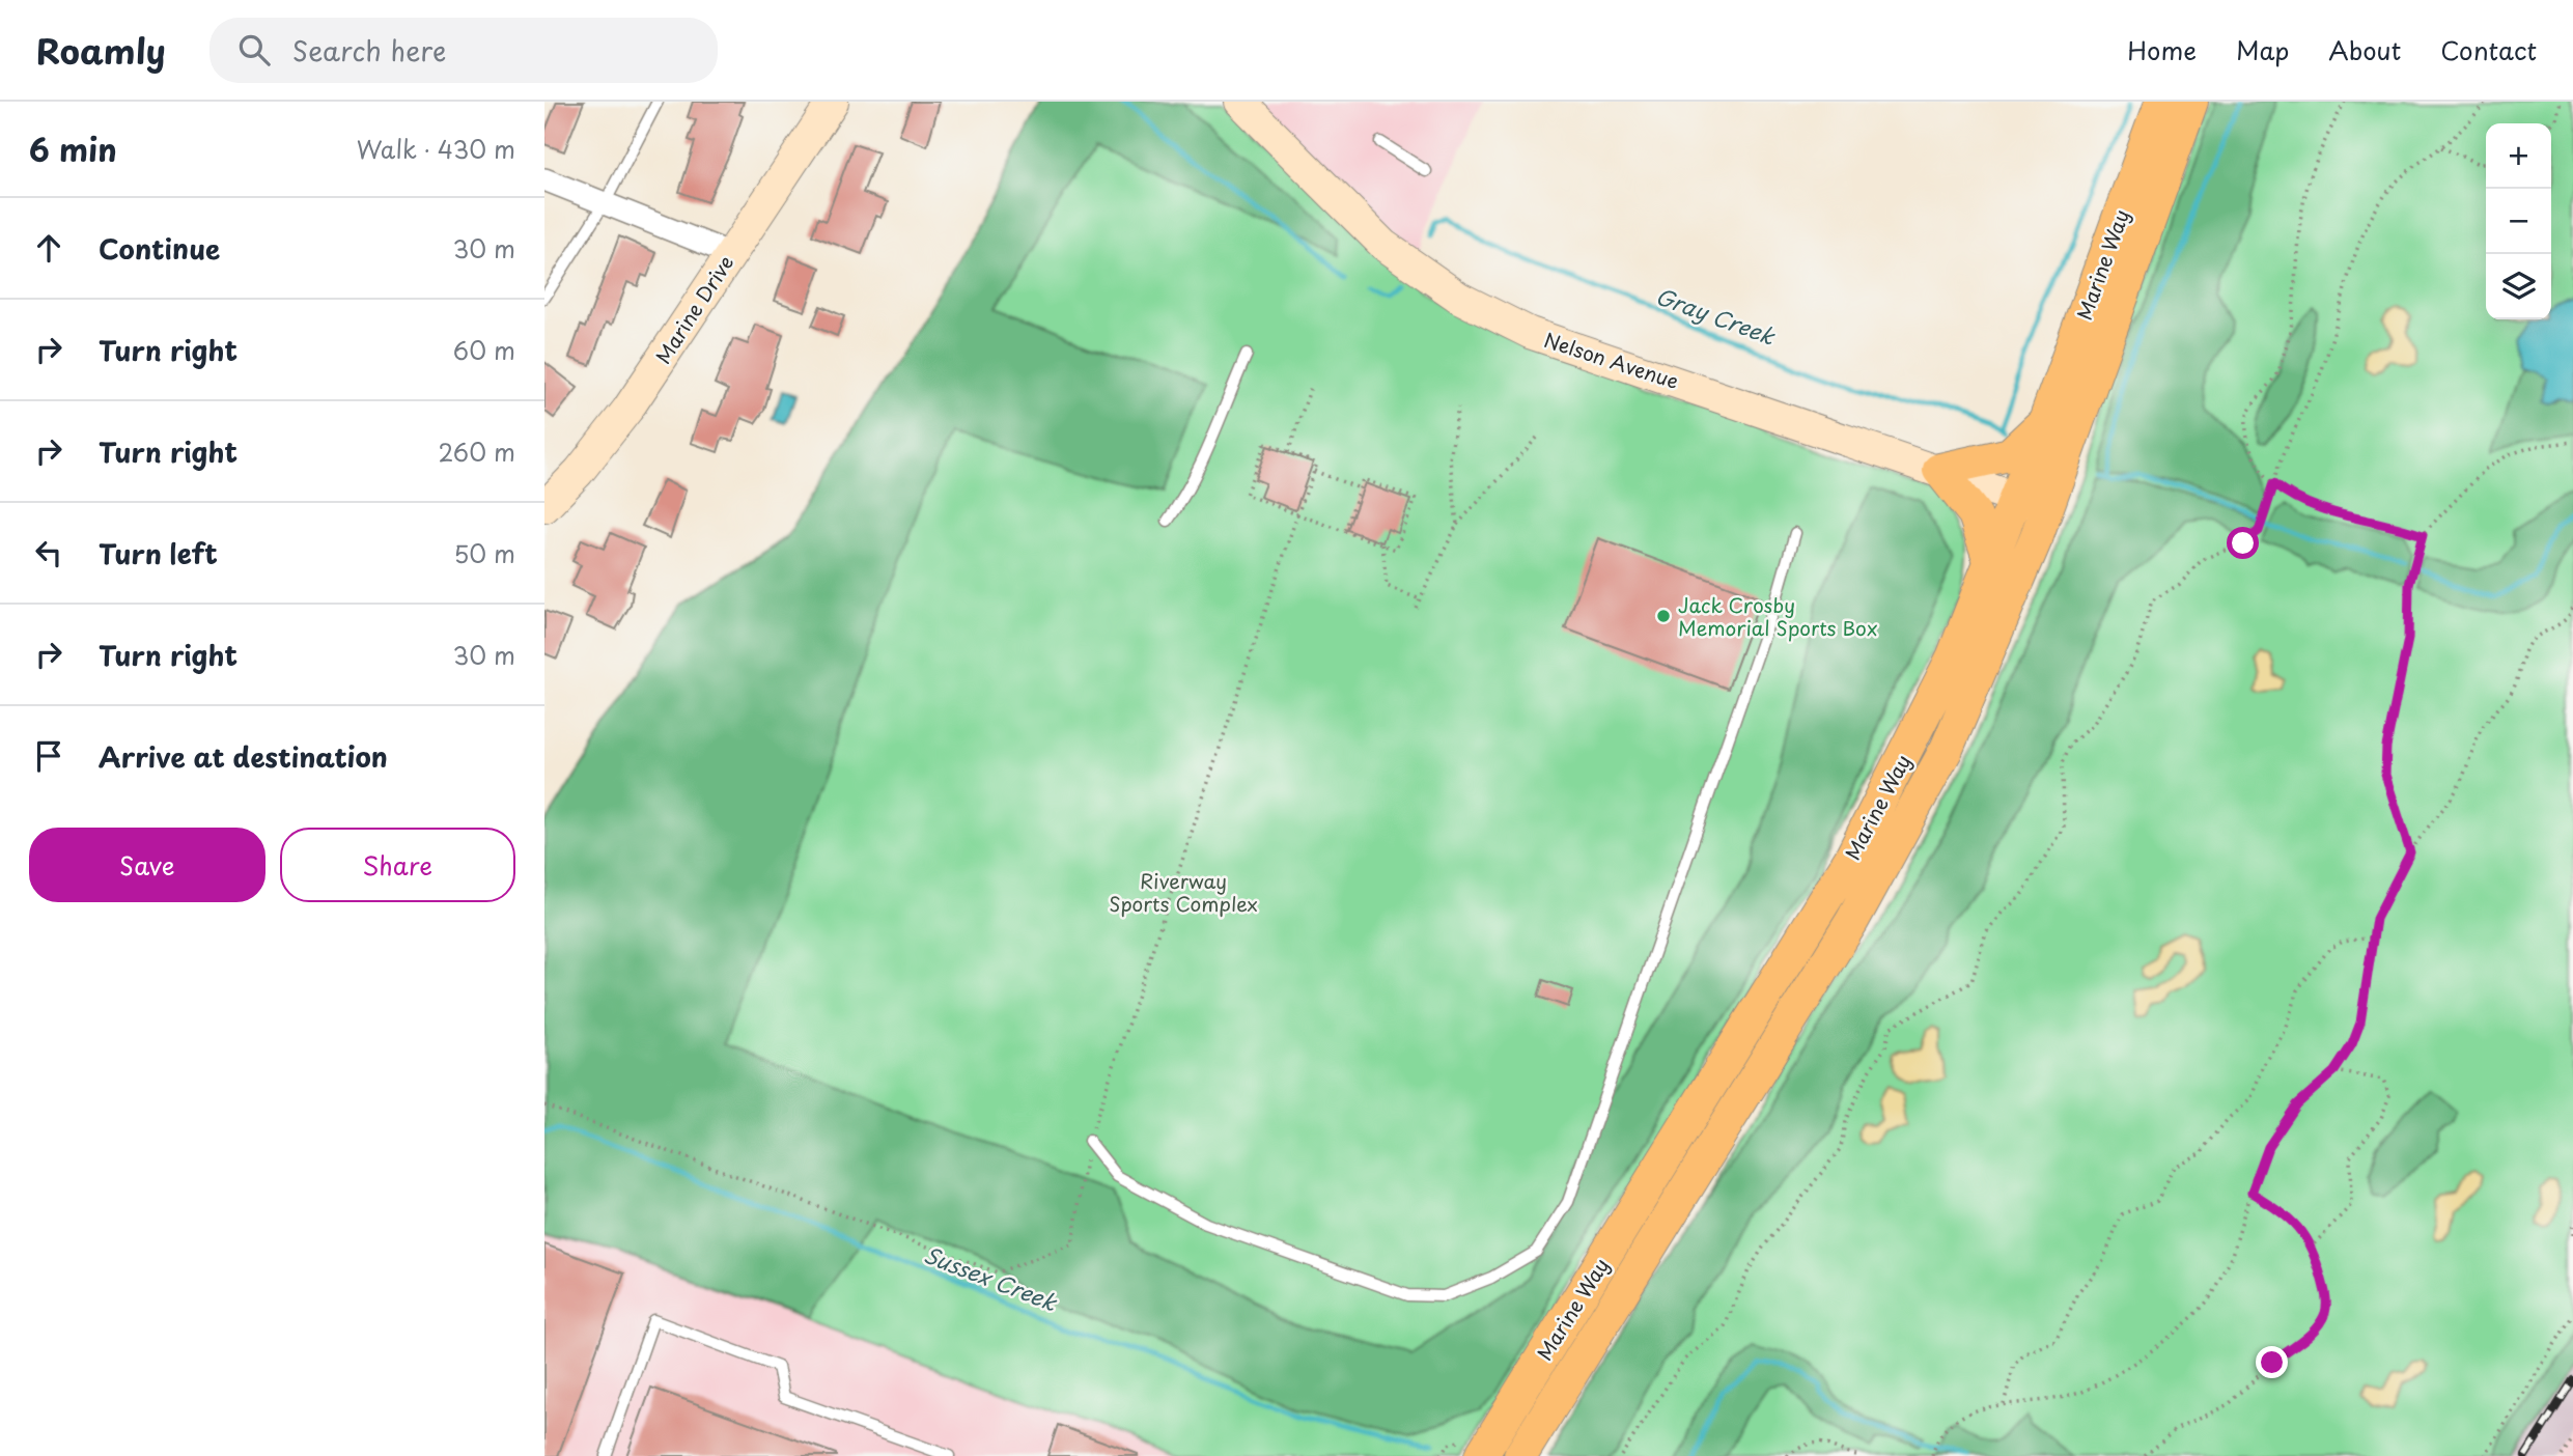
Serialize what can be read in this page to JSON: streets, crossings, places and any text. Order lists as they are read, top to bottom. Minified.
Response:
{"streets":{"main road":["Marine Way"],"street":["Marine Drive","Nelson Avenue"]},"crossings":[["Marine Way","Nelson Avenue"]],"water":["Gray Creek","Sussex Creek"],"parks":["Riverway Sports Complex"],"places":["Jack Crosby Memorial Sports Box"],"page":{"header":"Roamly","search":"Search here","nav":["Home","Map","About","Contact"],"heading":["6 min","Walk · 430 m"],"map_buttons":["+","−"],"list":[["Continue","30 m"],["Turn right","60 m"],["Turn right","260 m"],["Turn left","50 m"],["Turn right","30 m"],"Arrive at destination"],"buttons":["Save","Share"]}}
